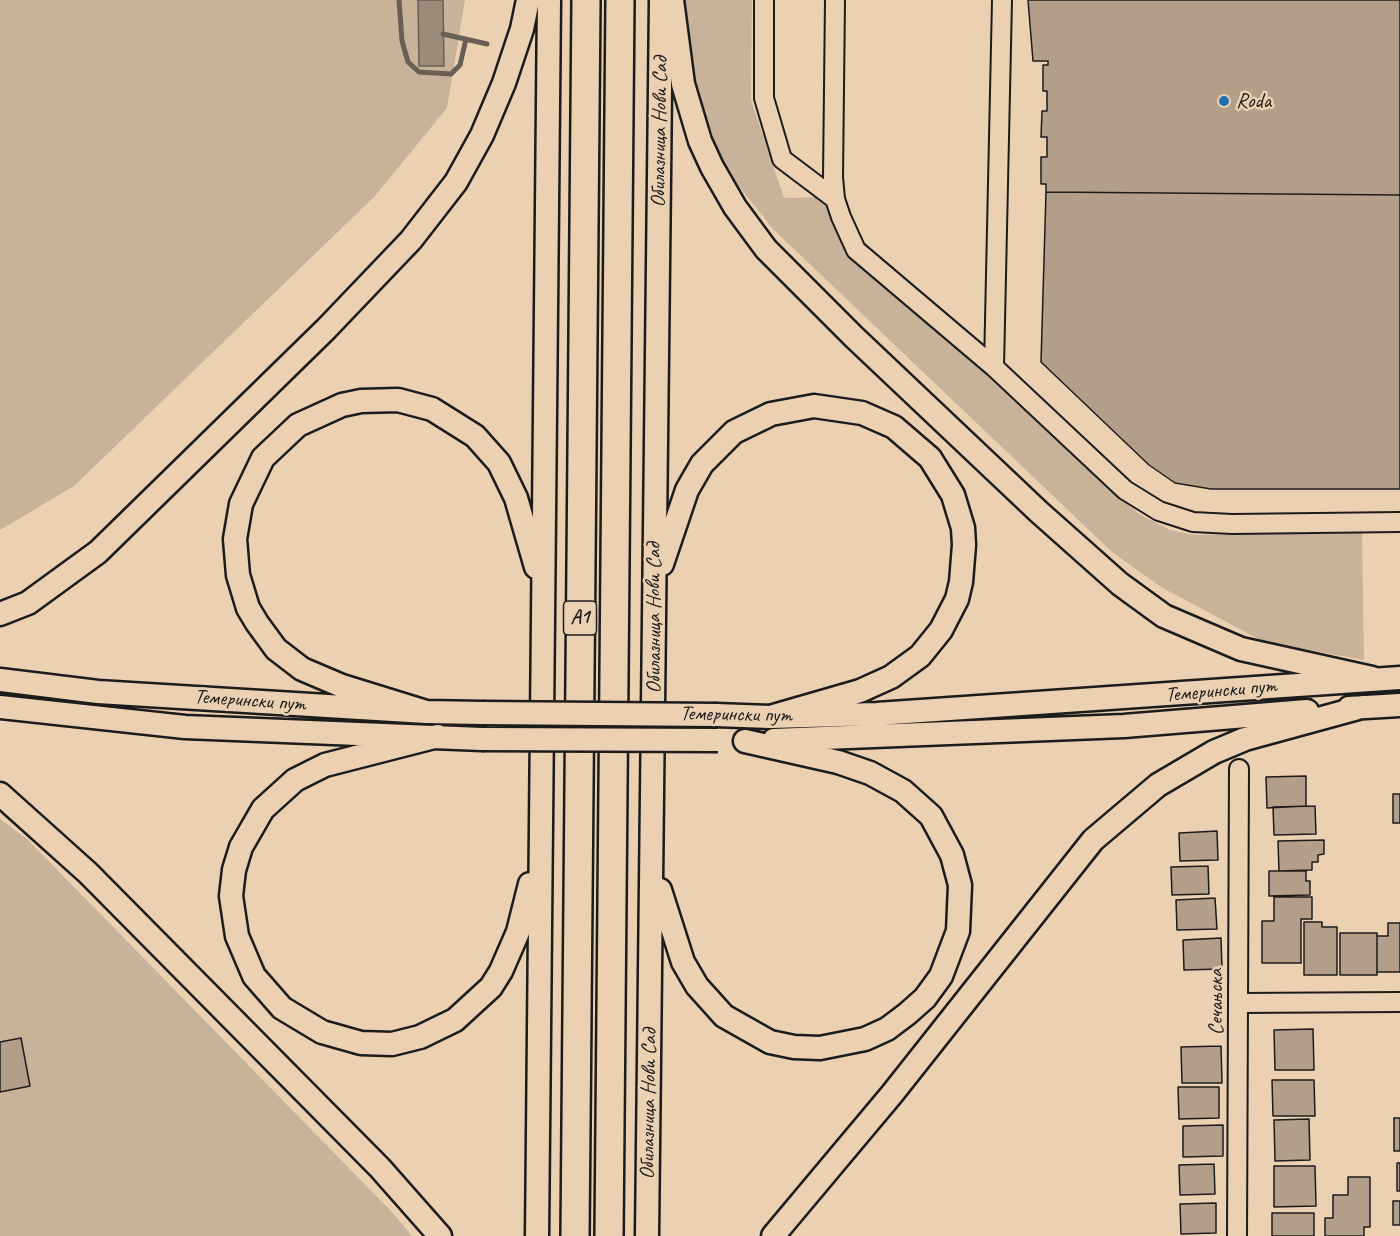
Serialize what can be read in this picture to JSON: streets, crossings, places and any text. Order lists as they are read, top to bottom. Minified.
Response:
{"streets":{"highway":["A1"],"main road":["Обилазница Нови Сад","Темерински пут"],"street":["Сечањска"]},"places":["Roda"]}
